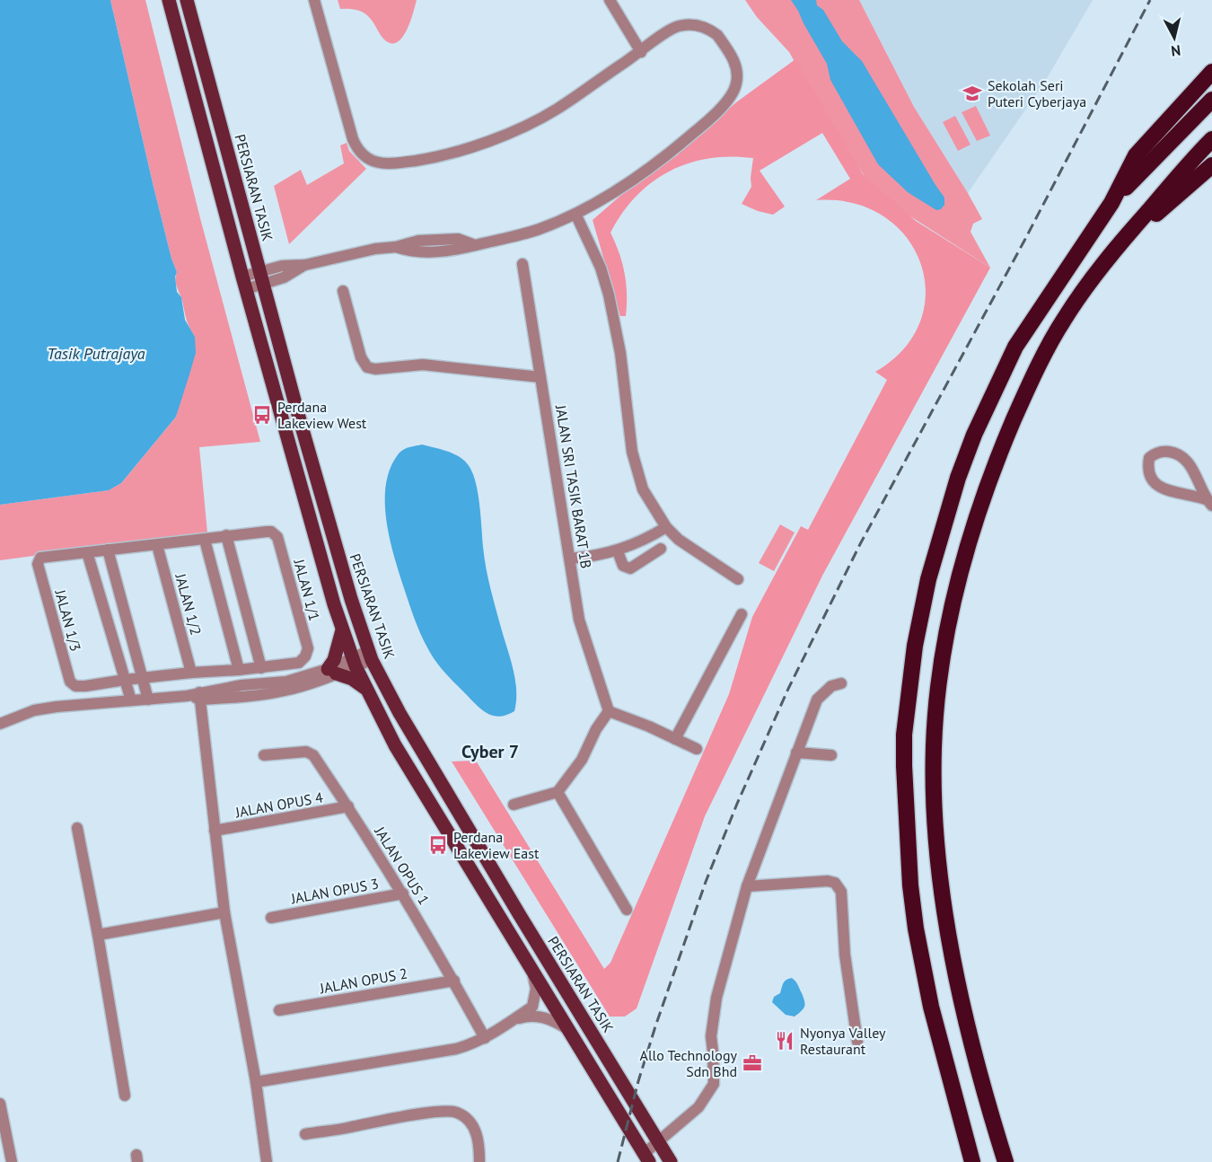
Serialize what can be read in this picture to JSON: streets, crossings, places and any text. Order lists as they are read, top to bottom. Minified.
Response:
{"streets":{"main road":["PERSIARAN TASIK"],"street":["JALAN SRI TASIK BARAT 1B","JALAN 1/1","JALAN 1/2","JALAN 1/3","JALAN OPUS 4","JALAN OPUS 1","JALAN OPUS 3","JALAN OPUS 2"]},"crossings":[["JALAN OPUS 4","JALAN OPUS 1"],["JALAN OPUS 1","JALAN OPUS 3"],["JALAN OPUS 1","JALAN OPUS 2"]],"districts":["Cyber 7"],"water":["Tasik Putrajaya"],"places":{"school or university":["Sekolah Seri Puteri Cyberjaya"],"bus stop":["Perdana Lakeview West","Perdana Lakeview East"],"restaurant":["Nyonya Valley Restaurant"],"office":["Allo Technology Sdn Bhd"]},"north":"bottom"}
